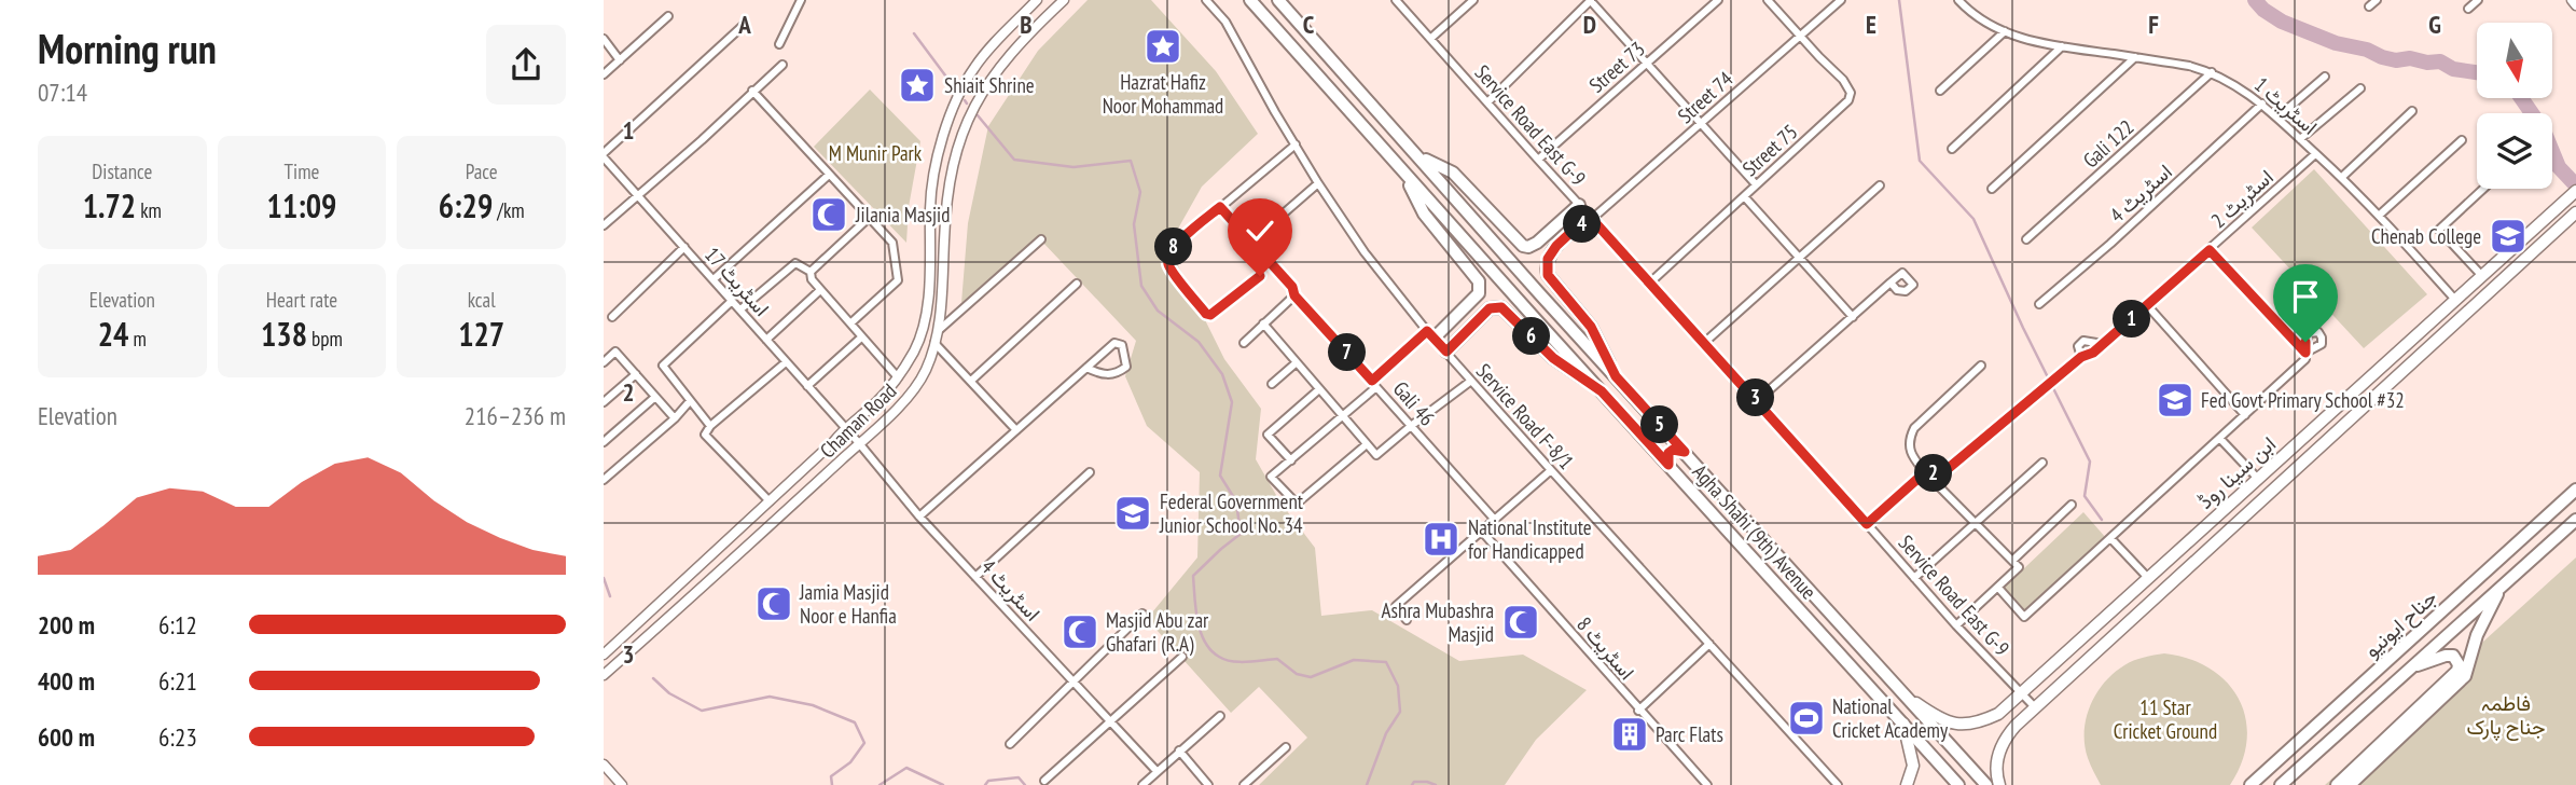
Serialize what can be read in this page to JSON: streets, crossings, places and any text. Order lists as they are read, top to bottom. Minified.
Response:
{"streets":{"main road":["ابن سینا روڈ","Agha Shahi (9th) Avenue","جناح ایونیو"],"street":["Street 73","Street 74","اسٹریٹ 1","Service Road East G-9","Gali 122","Street 75","اسٹریٹ 4","اسٹریٹ 2","اسٹریٹ 17","Gali 46","Service Road F-8/1","Chaman Road","اسٹریٹ 8"]},"crossings":[["Street 73","Service Road East G-9"],["Street 74","Service Road East G-9"],["Street 74","Street 75"],["اسٹریٹ 1","Gali 122"],["اسٹریٹ 1","اسٹریٹ 4"],["اسٹریٹ 1","اسٹریٹ 2"],["اسٹریٹ 1","ابن سینا روڈ"],["Service Road East G-9","Street 75"],["Service Road East G-9","ابن سینا روڈ"],["اسٹریٹ 4","اسٹریٹ 17"],["اسٹریٹ 4","Chaman Road"],["اسٹریٹ 17","Chaman Road"],["ابن سینا روڈ","Agha Shahi (9th) Avenue"]],"parks":["M Munir Park","فاطمہ جناح پارک","11 Star Cricket Ground"],"places":{"place":["Hazrat Hafiz Noor Mohammad","Shiait Shrine"],"mosque":["Jilania Masjid","Jamia Masjid Noor e Hanfia","Ashra Mubashra Masjid","Masjid Abu zar Ghafari (R.A)"],"school or university":["Chenab College","Fed Govt Primary School #32","Federal Government Junior School No. 34"],"hospital":["National Institute for Handicapped"],"sports":["National Cricket Academy"],"building":["Parc Flats"]},"north":"bottom","page":{"heading":["Morning run","07:14"],"stats":[["Distance","1.72 km"],["Time","11:09"],["Pace","6:29 /km"],["Elevation","24 m"],["Heart rate","138 bpm"],["kcal","127"]],"pins":["4","8","1","6","7","3","5","2"],"chart":["Elevation","216–236 m"],"list":[{"name":"200 m","note":"6:12"},{"name":"400 m","note":"6:21"},{"name":"600 m","note":"6:23"}]},"grid":{"columns":["A","B","C","D","E","F","G"],"rows":["1","2","3"]}}
